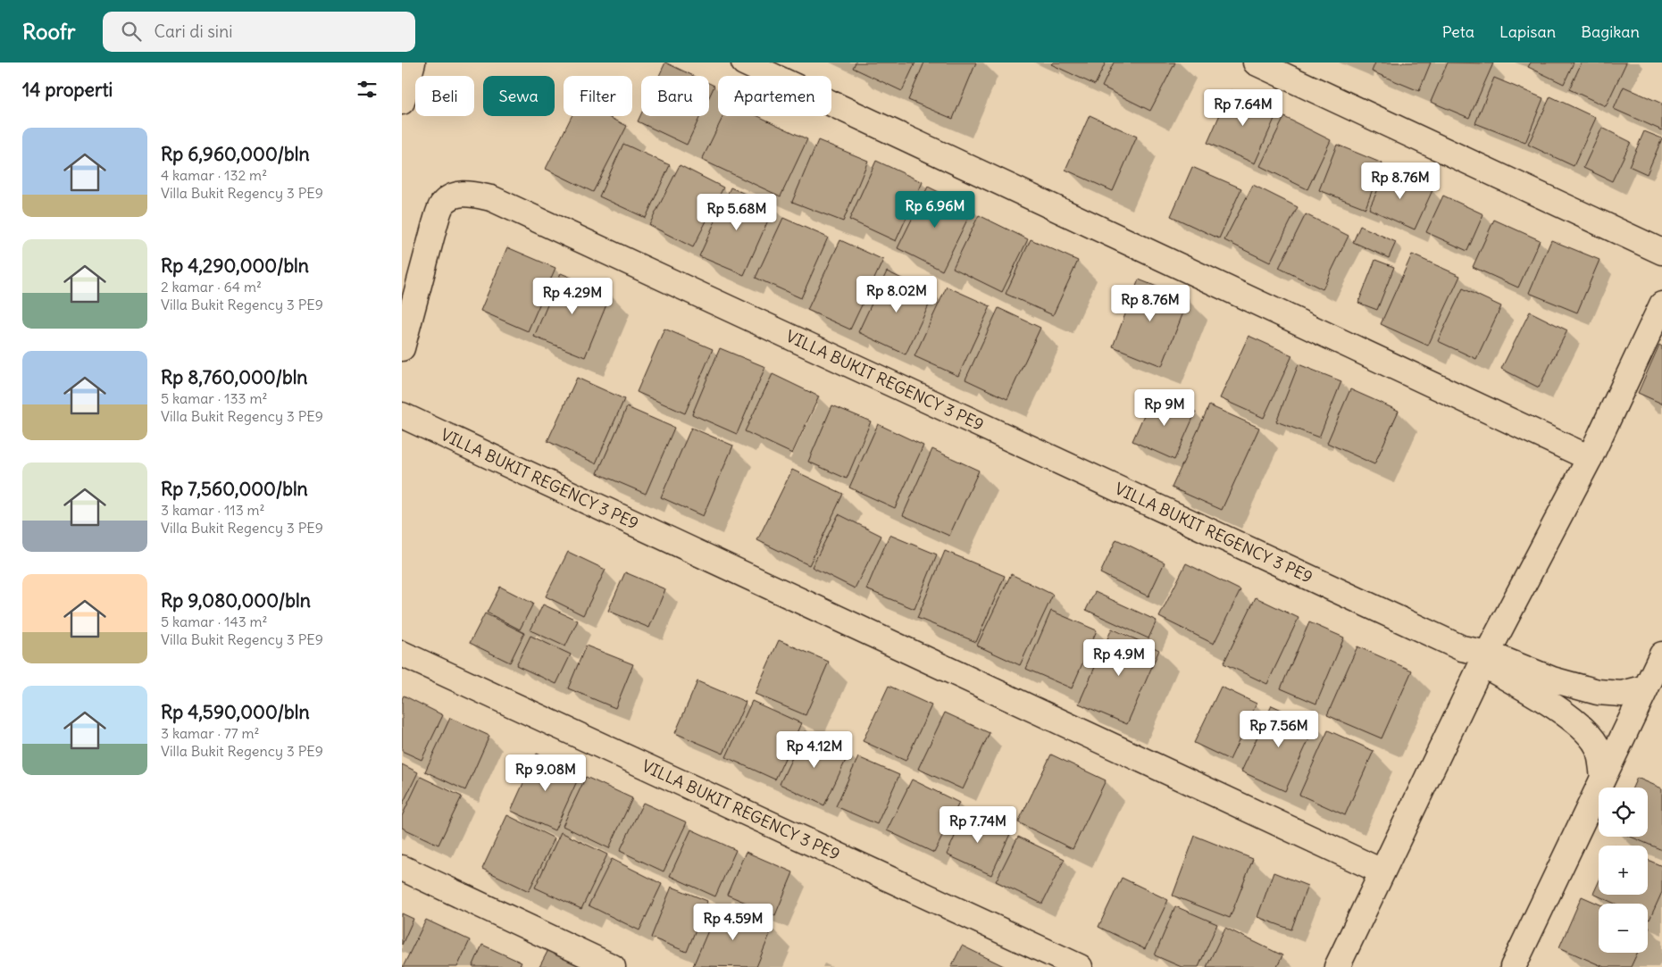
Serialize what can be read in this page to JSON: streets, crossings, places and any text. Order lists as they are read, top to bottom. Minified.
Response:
{"streets":{"street":["VILLA BUKIT REGENCY 3 PE9"]},"page":{"header":"Roofr","search":"Cari di sini","nav":["Peta","Lapisan","Bagikan"],"heading":"14 properti","chip":["Beli","Sewa","Filter","Baru","Apartemen"],"price":["Rp 7.64M","Rp 8.76M","Rp 6.96M","Rp 5.68M","Rp 8.02M","Rp 4.29M","Rp 8.76M","Rp 9M","Rp 4.9M","Rp 7.56M","Rp 4.12M","Rp 9.08M","Rp 7.74M","Rp 4.59M"],"list":[{"name":"Rp 6,960,000/bln","note":"4 kamar · 132 m² · Villa Bukit Regency 3 PE9"},{"name":"Rp 4,290,000/bln","note":"2 kamar · 64 m² · Villa Bukit Regency 3 PE9"},{"name":"Rp 8,760,000/bln","note":"5 kamar · 133 m² · Villa Bukit Regency 3 PE9"},{"name":"Rp 7,560,000/bln","note":"3 kamar · 113 m² · Villa Bukit Regency 3 PE9"},{"name":"Rp 9,080,000/bln","note":"5 kamar · 143 m² · Villa Bukit Regency 3 PE9"},{"name":"Rp 4,590,000/bln","note":"3 kamar · 77 m² · Villa Bukit Regency 3 PE9"}],"map_buttons":["+","−"]}}
